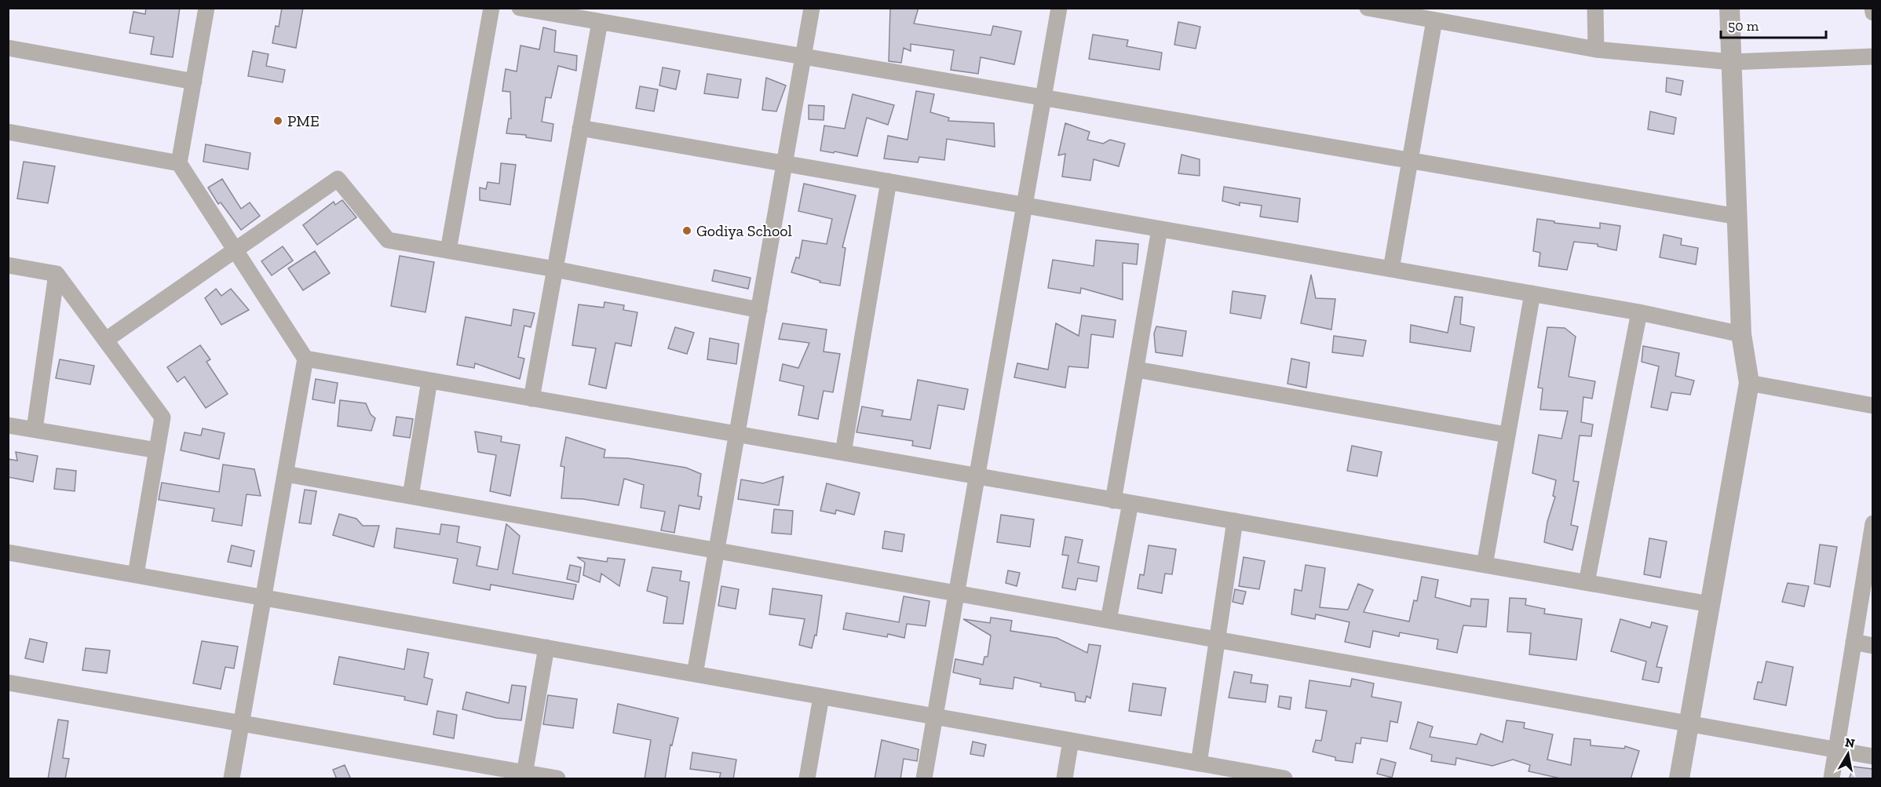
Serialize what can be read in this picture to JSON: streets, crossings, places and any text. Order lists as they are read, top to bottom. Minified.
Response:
{"places":["PME","Godiya School"],"scale_bar":"50 m","north":"top"}
